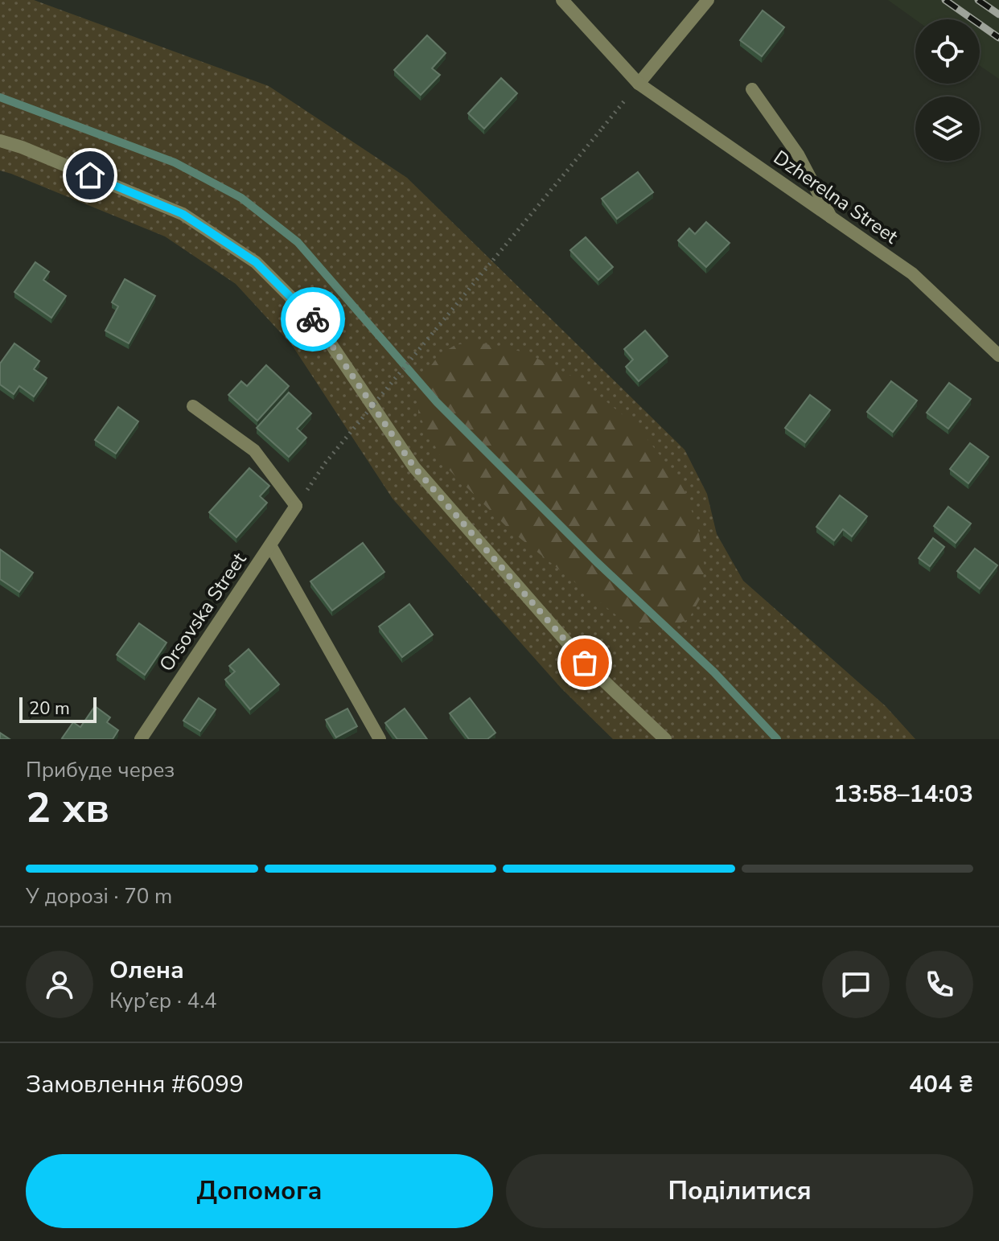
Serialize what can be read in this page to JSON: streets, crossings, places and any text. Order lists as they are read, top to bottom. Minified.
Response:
{"streets":{"street":["Dzherelna Street","Orsovska Street"]},"scale_bar":"20 m","page":{"scale":"20 m","heading":["2 хв","Прибуде через","13:58–14:03"],"panel":["Олена","Кур’єр · 4.4","Замовлення #6099","404 ₴"],"bar":"У дорозі · 70 m","buttons":["Допомога","Поділитися"]}}
